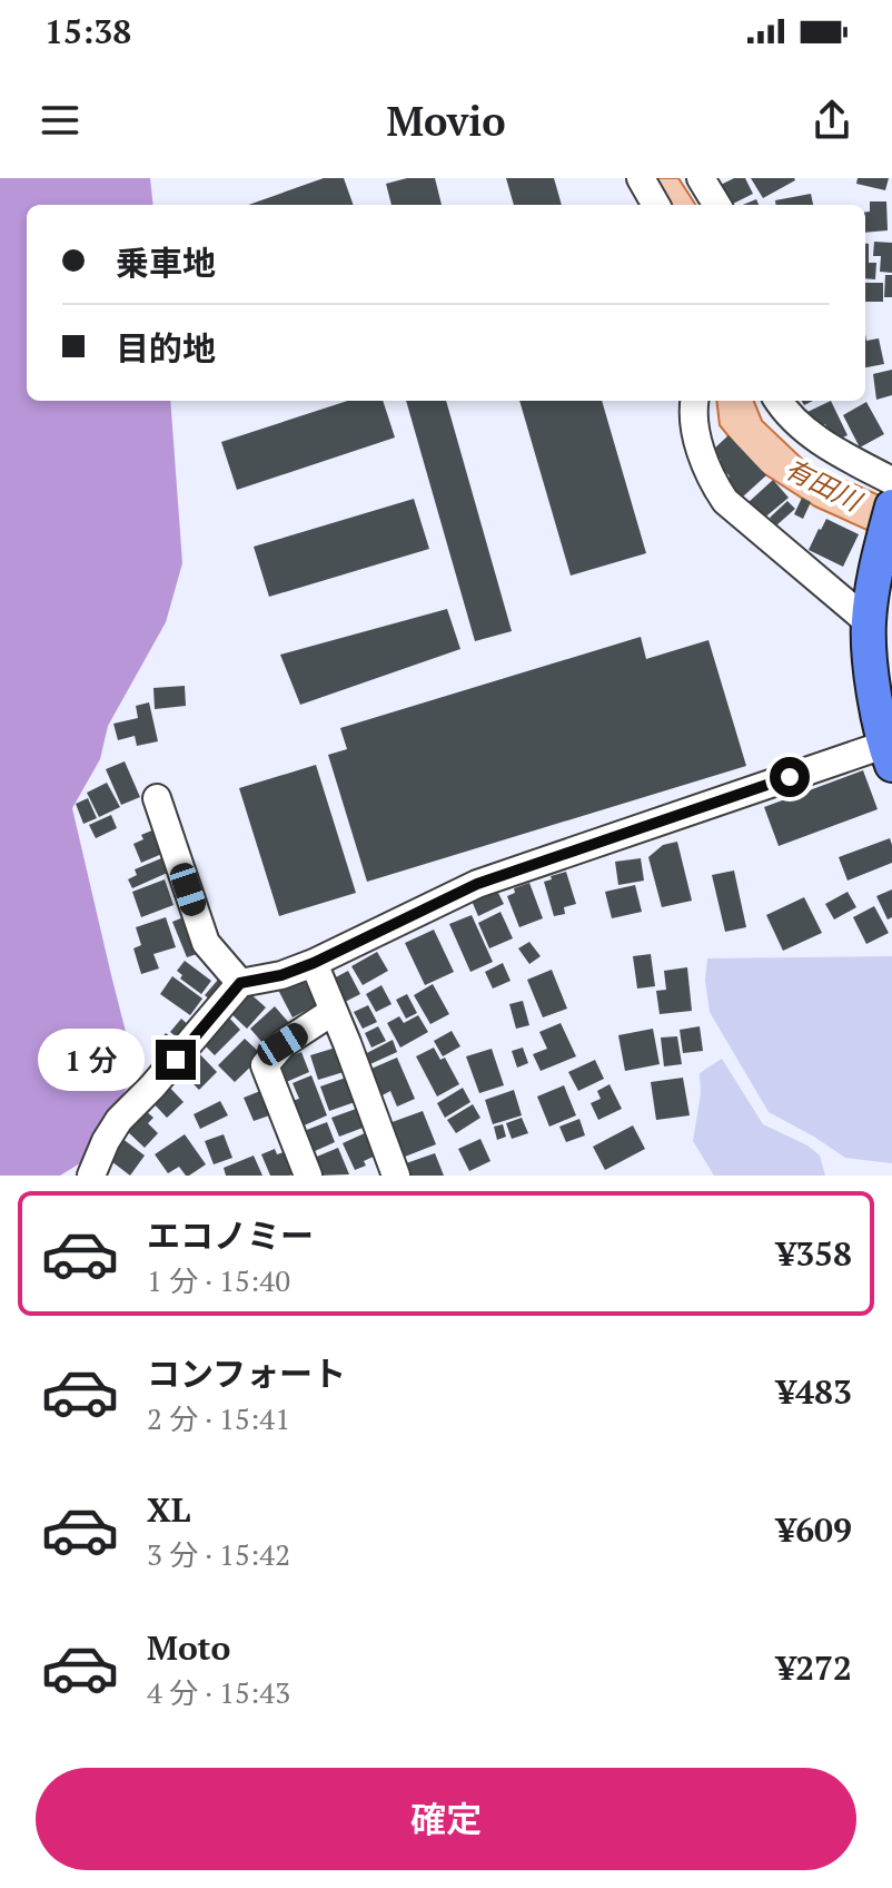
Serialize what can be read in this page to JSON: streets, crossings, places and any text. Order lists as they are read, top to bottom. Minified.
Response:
{"water":["有田川"],"page":{"status":"15:38","header":"Movio","banner":["乗車地","目的地"],"bubble":"1 分","list":[{"name":"エコノミー","note":"1 分 · 15:40","value":"¥358"},{"name":"コンフォート","note":"2 分 · 15:41","value":"¥483"},{"name":"XL","note":"3 分 · 15:42","value":"¥609"},{"name":"Moto","note":"4 分 · 15:43","value":"¥272"}],"buttons":"確定"}}
